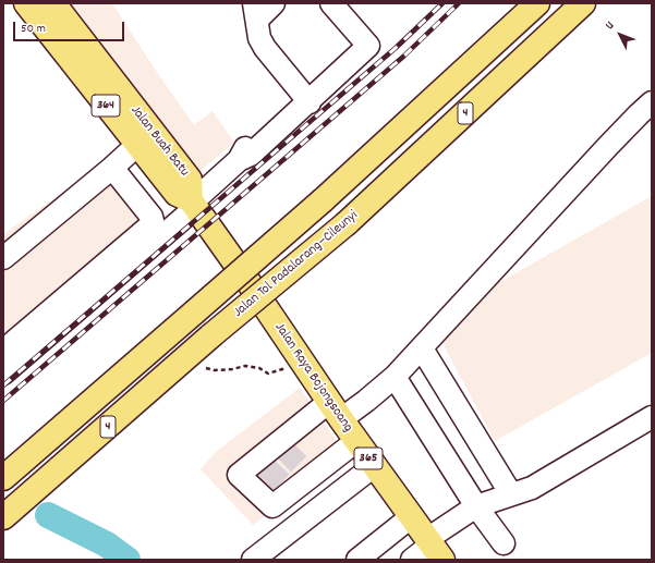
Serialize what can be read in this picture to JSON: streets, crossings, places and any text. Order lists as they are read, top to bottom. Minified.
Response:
{"streets":{"main road":["364","4","Jalan Buah Batu","Jalan Tol Padalarang–Cileunyi","Jalan Raya Bojongsoang","365"]},"crossings":[["Jalan Buah Batu","Jalan Raya Bojongsoang"]],"scale_bar":"50 m","north":"top left"}
